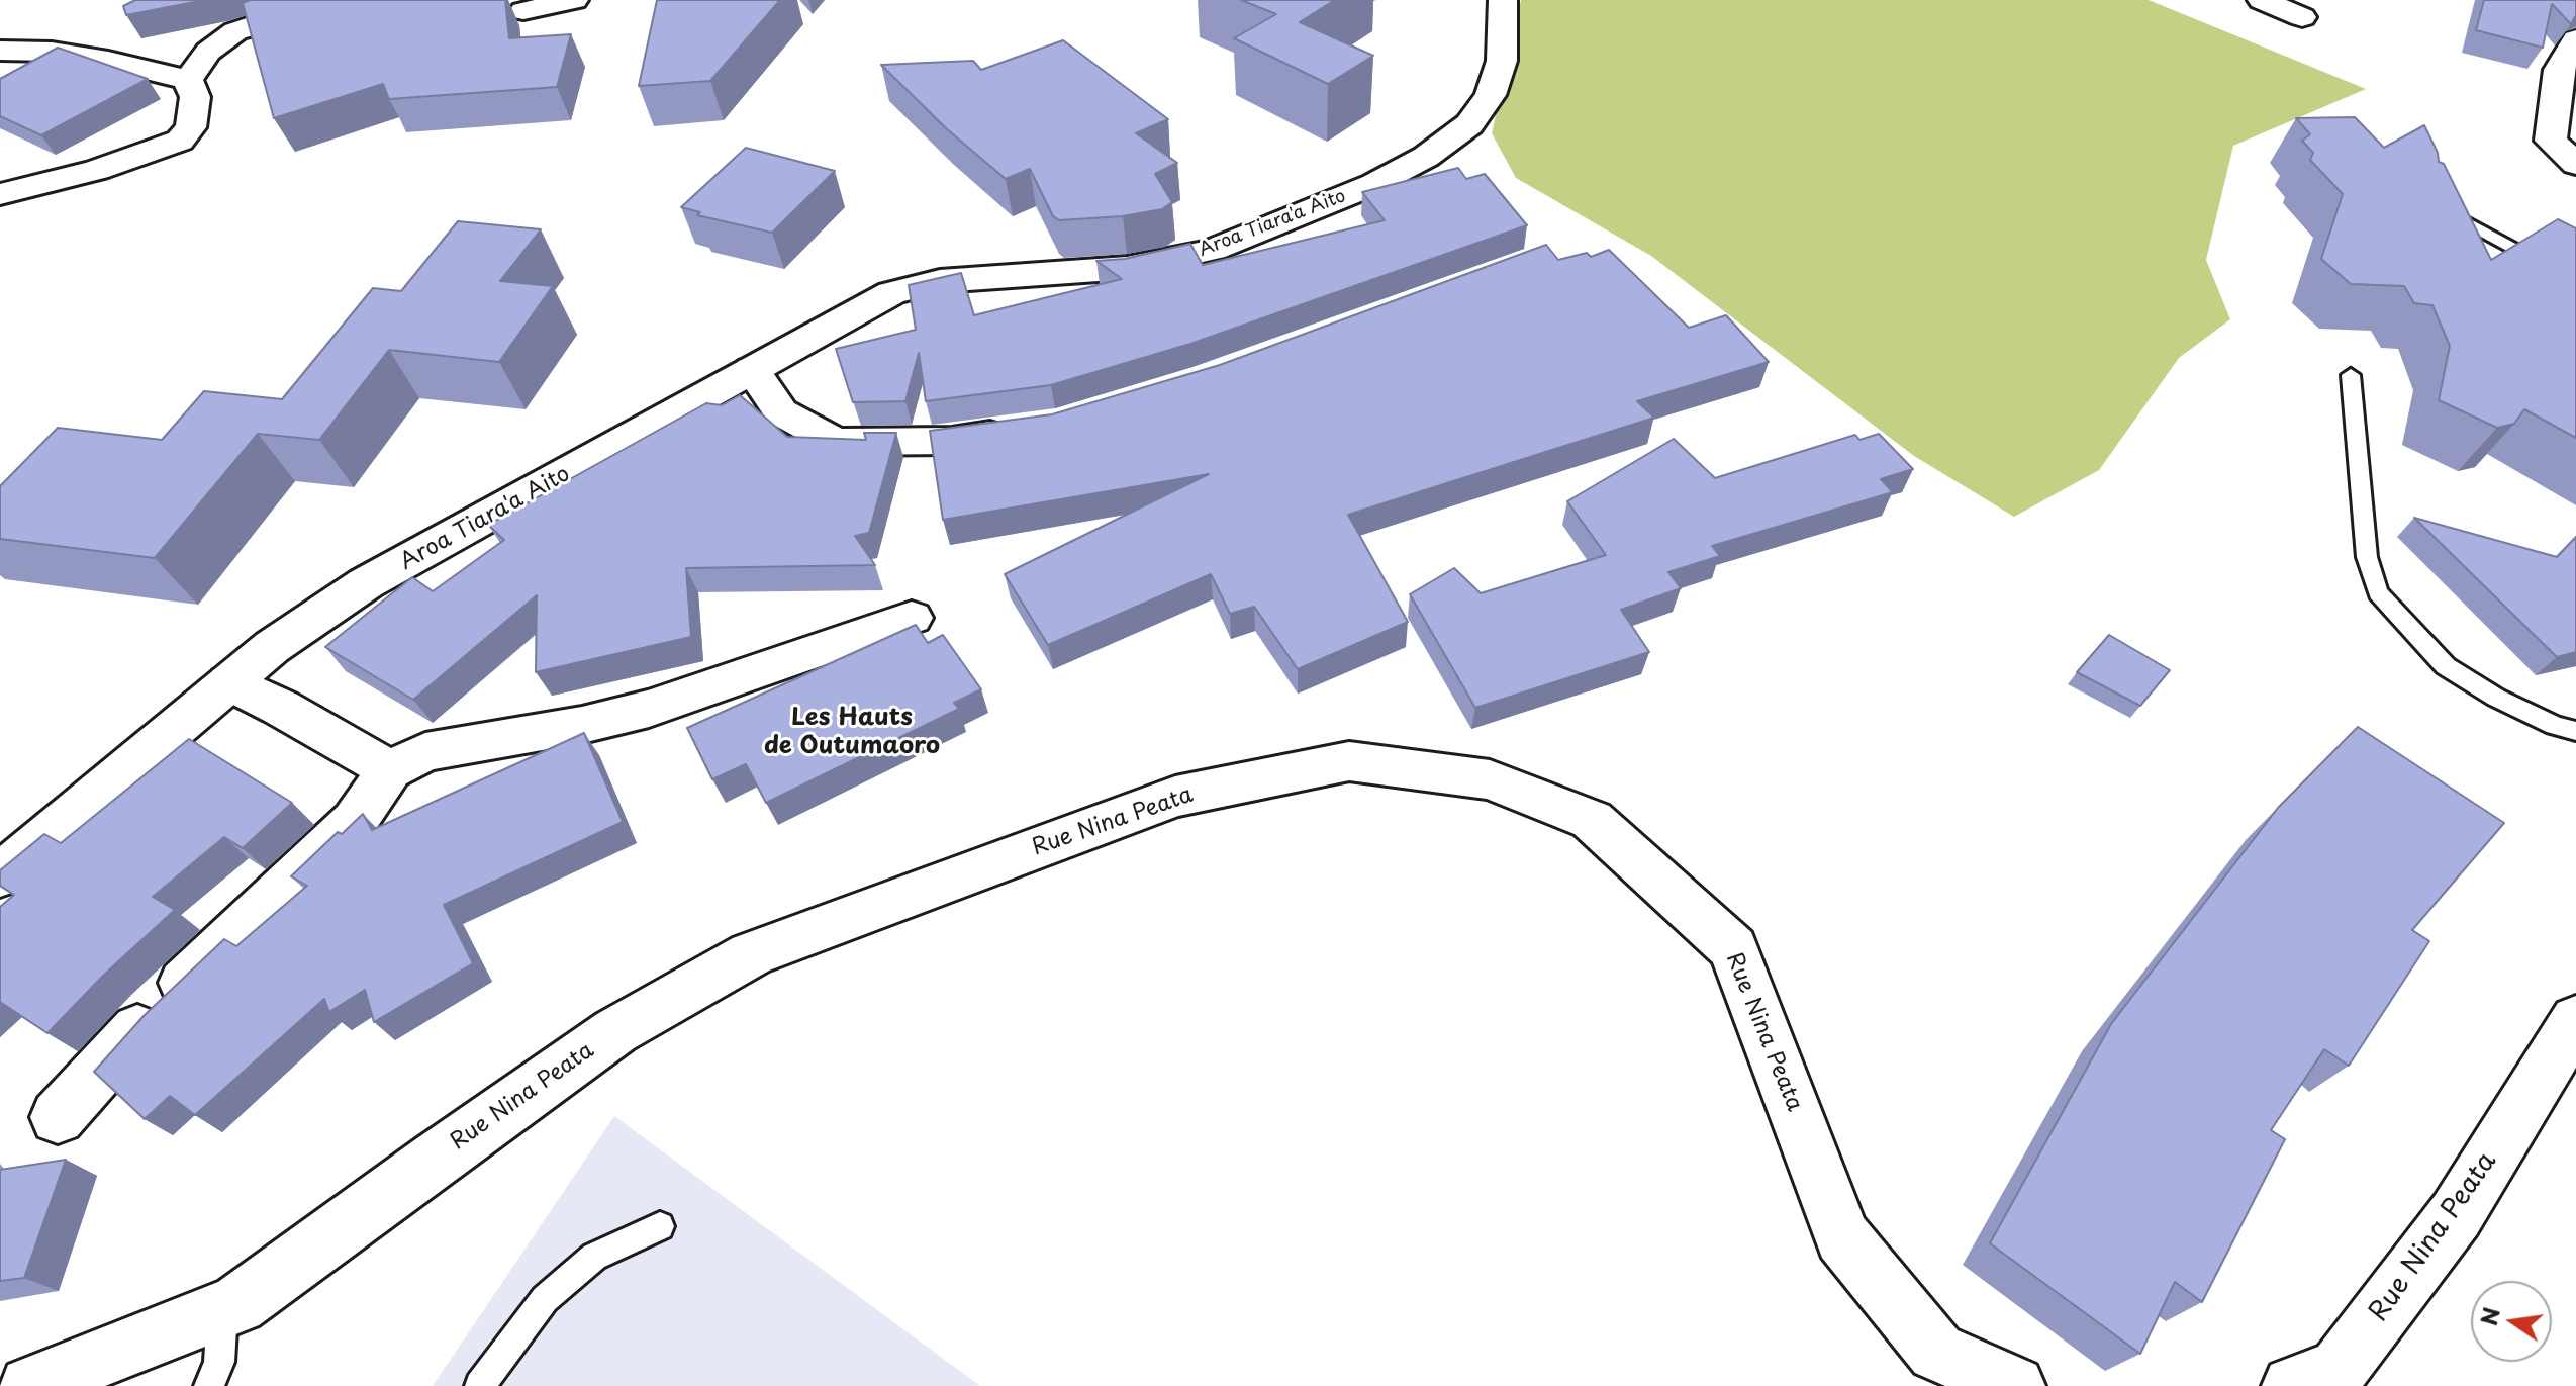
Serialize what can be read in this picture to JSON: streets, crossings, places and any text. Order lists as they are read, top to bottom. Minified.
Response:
{"streets":{"street":["Aroa Tiara'a Aito","Rue Nina Peata"]},"districts":["Les Hauts de Outumaoro"],"north":"left"}
